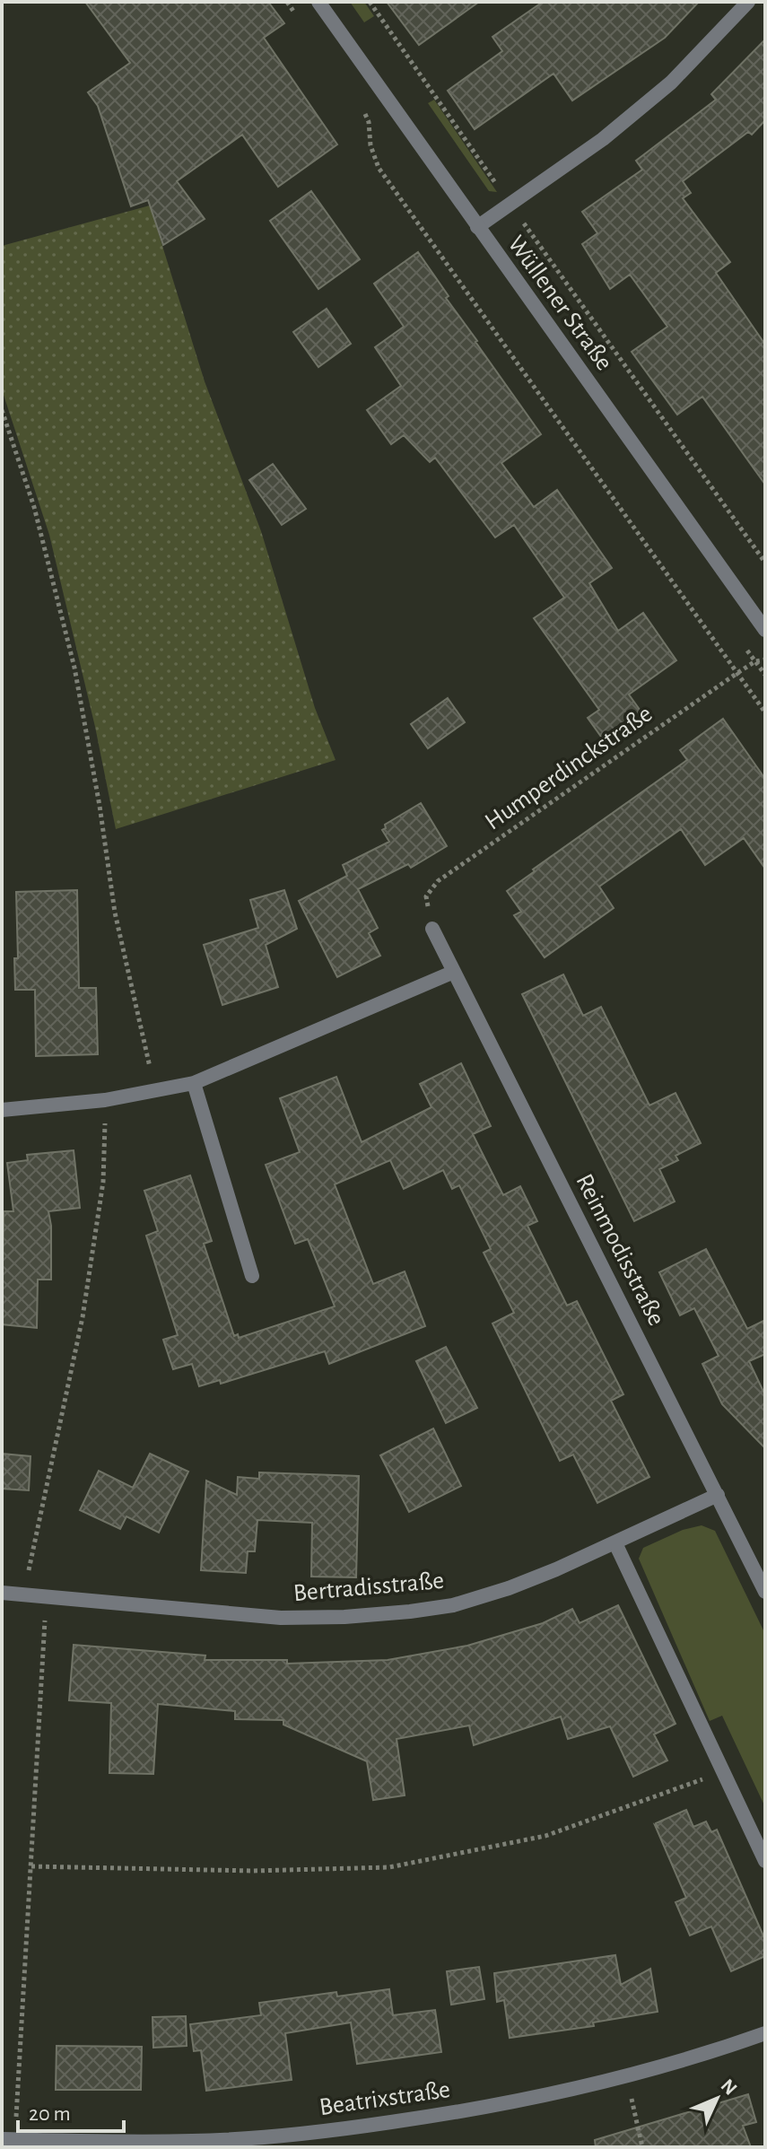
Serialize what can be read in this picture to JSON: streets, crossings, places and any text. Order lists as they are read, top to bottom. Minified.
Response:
{"streets":{"street":["Wüllener Straße","Reinmodisstraße","Bertradisstraße","Beatrixstraße"],"path":["Humperdinckstraße"]},"crossings":[["Humperdinckstraße","Reinmodisstraße"],["Reinmodisstraße","Bertradisstraße"]],"scale_bar":"20 m","north":"top right"}
